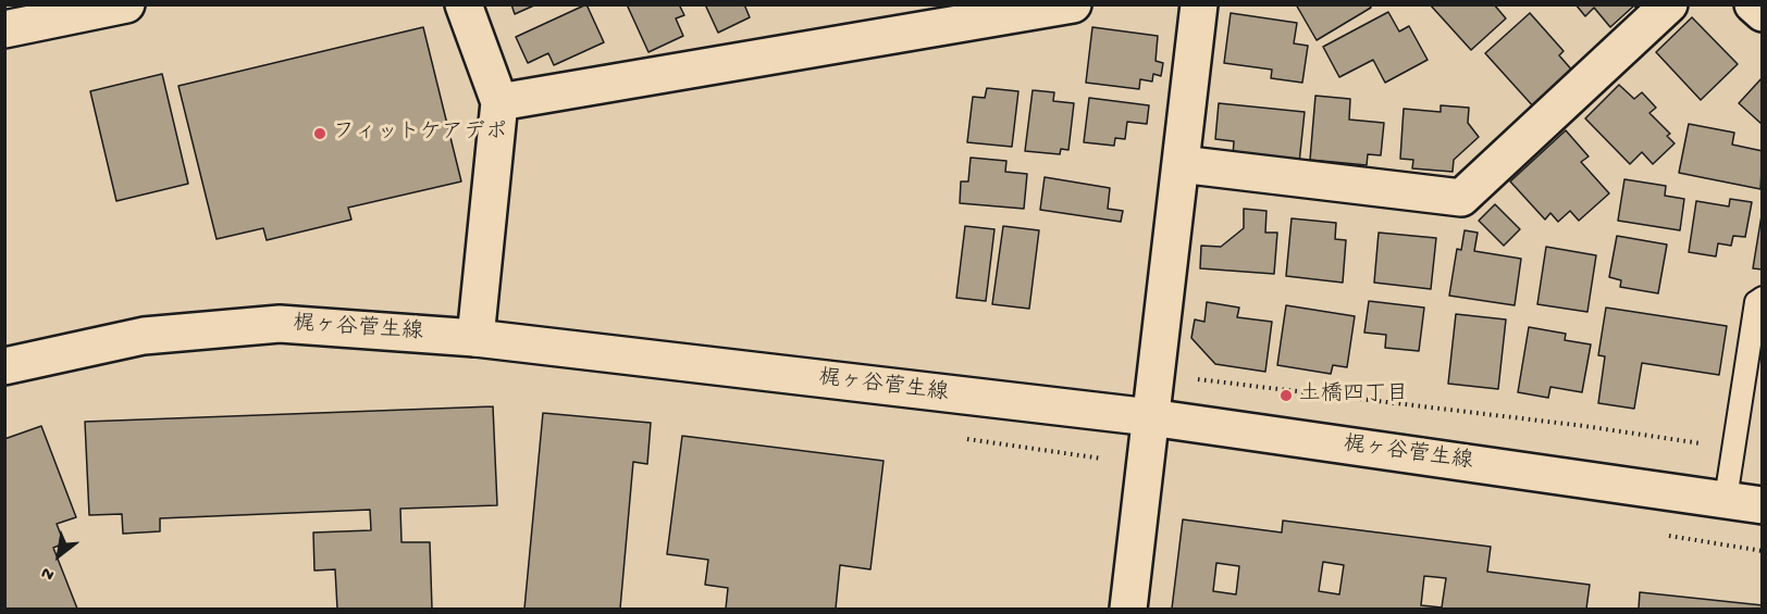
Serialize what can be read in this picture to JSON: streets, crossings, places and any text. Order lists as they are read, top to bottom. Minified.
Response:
{"streets":{"street":["梶ヶ谷菅生線"]},"places":["フィットケアデポ","土橋四丁目"],"north":"bottom left"}
